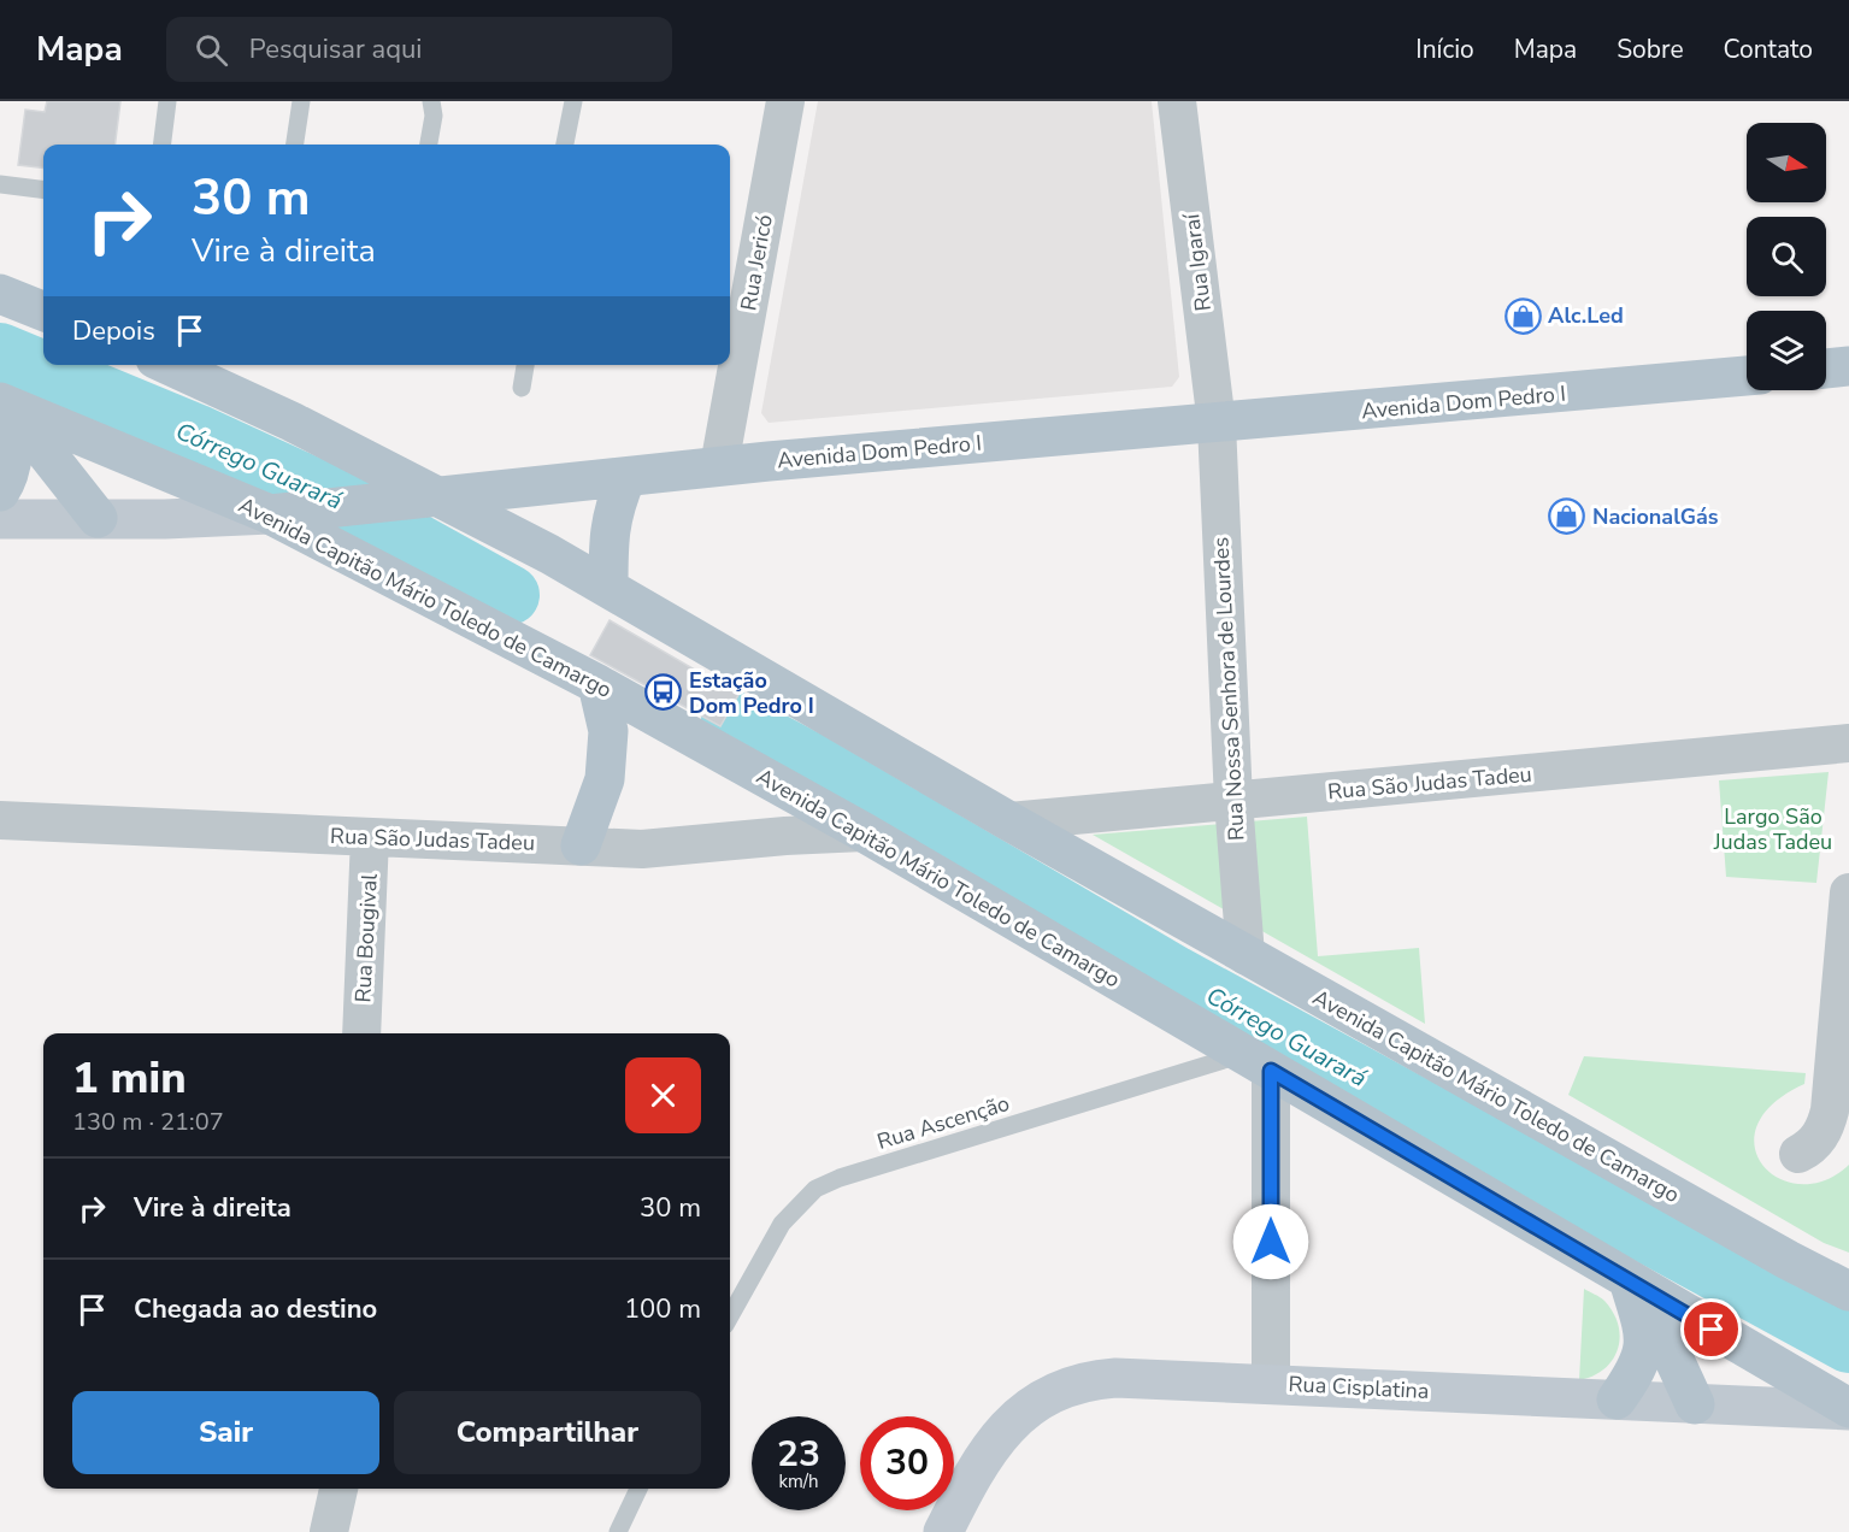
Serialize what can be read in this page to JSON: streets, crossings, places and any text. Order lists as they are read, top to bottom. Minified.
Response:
{"streets":{"main road":["Avenida Dom Pedro I","Avenida Capitão Mário Toledo de Camargo"],"street":["Rua Jericó","Rua Igaraí","Rua Nossa Senhora de Lourdes","Rua São Judas Tadeu","Rua Bougival","Rua Cisplatina"],"lane":["Rua Ascenção"]},"crossings":[["Rua Jericó","Avenida Dom Pedro I"],["Rua Igaraí","Avenida Dom Pedro I"],["Rua Igaraí","Rua Nossa Senhora de Lourdes"],["Avenida Dom Pedro I","Avenida Capitão Mário Toledo de Camargo"],["Avenida Dom Pedro I","Rua Nossa Senhora de Lourdes"],["Avenida Capitão Mário Toledo de Camargo","Rua Nossa Senhora de Lourdes"],["Avenida Capitão Mário Toledo de Camargo","Rua São Judas Tadeu"],["Avenida Capitão Mário Toledo de Camargo","Rua Ascenção"],["Avenida Capitão Mário Toledo de Camargo","Rua Cisplatina"],["Rua Nossa Senhora de Lourdes","Rua São Judas Tadeu"],["Rua São Judas Tadeu","Rua Bougival"]],"water":["Córrego Guarará"],"parks":["Largo São Judas Tadeu"],"places":{"shop":["Alc.Led","NacionalGás"],"bus stop":["Estação Dom Pedro I"]},"north":"right","page":{"header":"Mapa","search":"Pesquisar aqui","nav":["Início","Mapa","Sobre","Contato"],"turn":["30 m","Vire à direita"],"then":"Depois","heading":["1 min","130 m · 21:07"],"list":[{"name":"Vire à direita","value":"30 m"},{"name":"Chegada ao destino","value":"100 m"}],"buttons":["Sair","Compartilhar"],"speed":"23 km/h","limit":"30"}}
